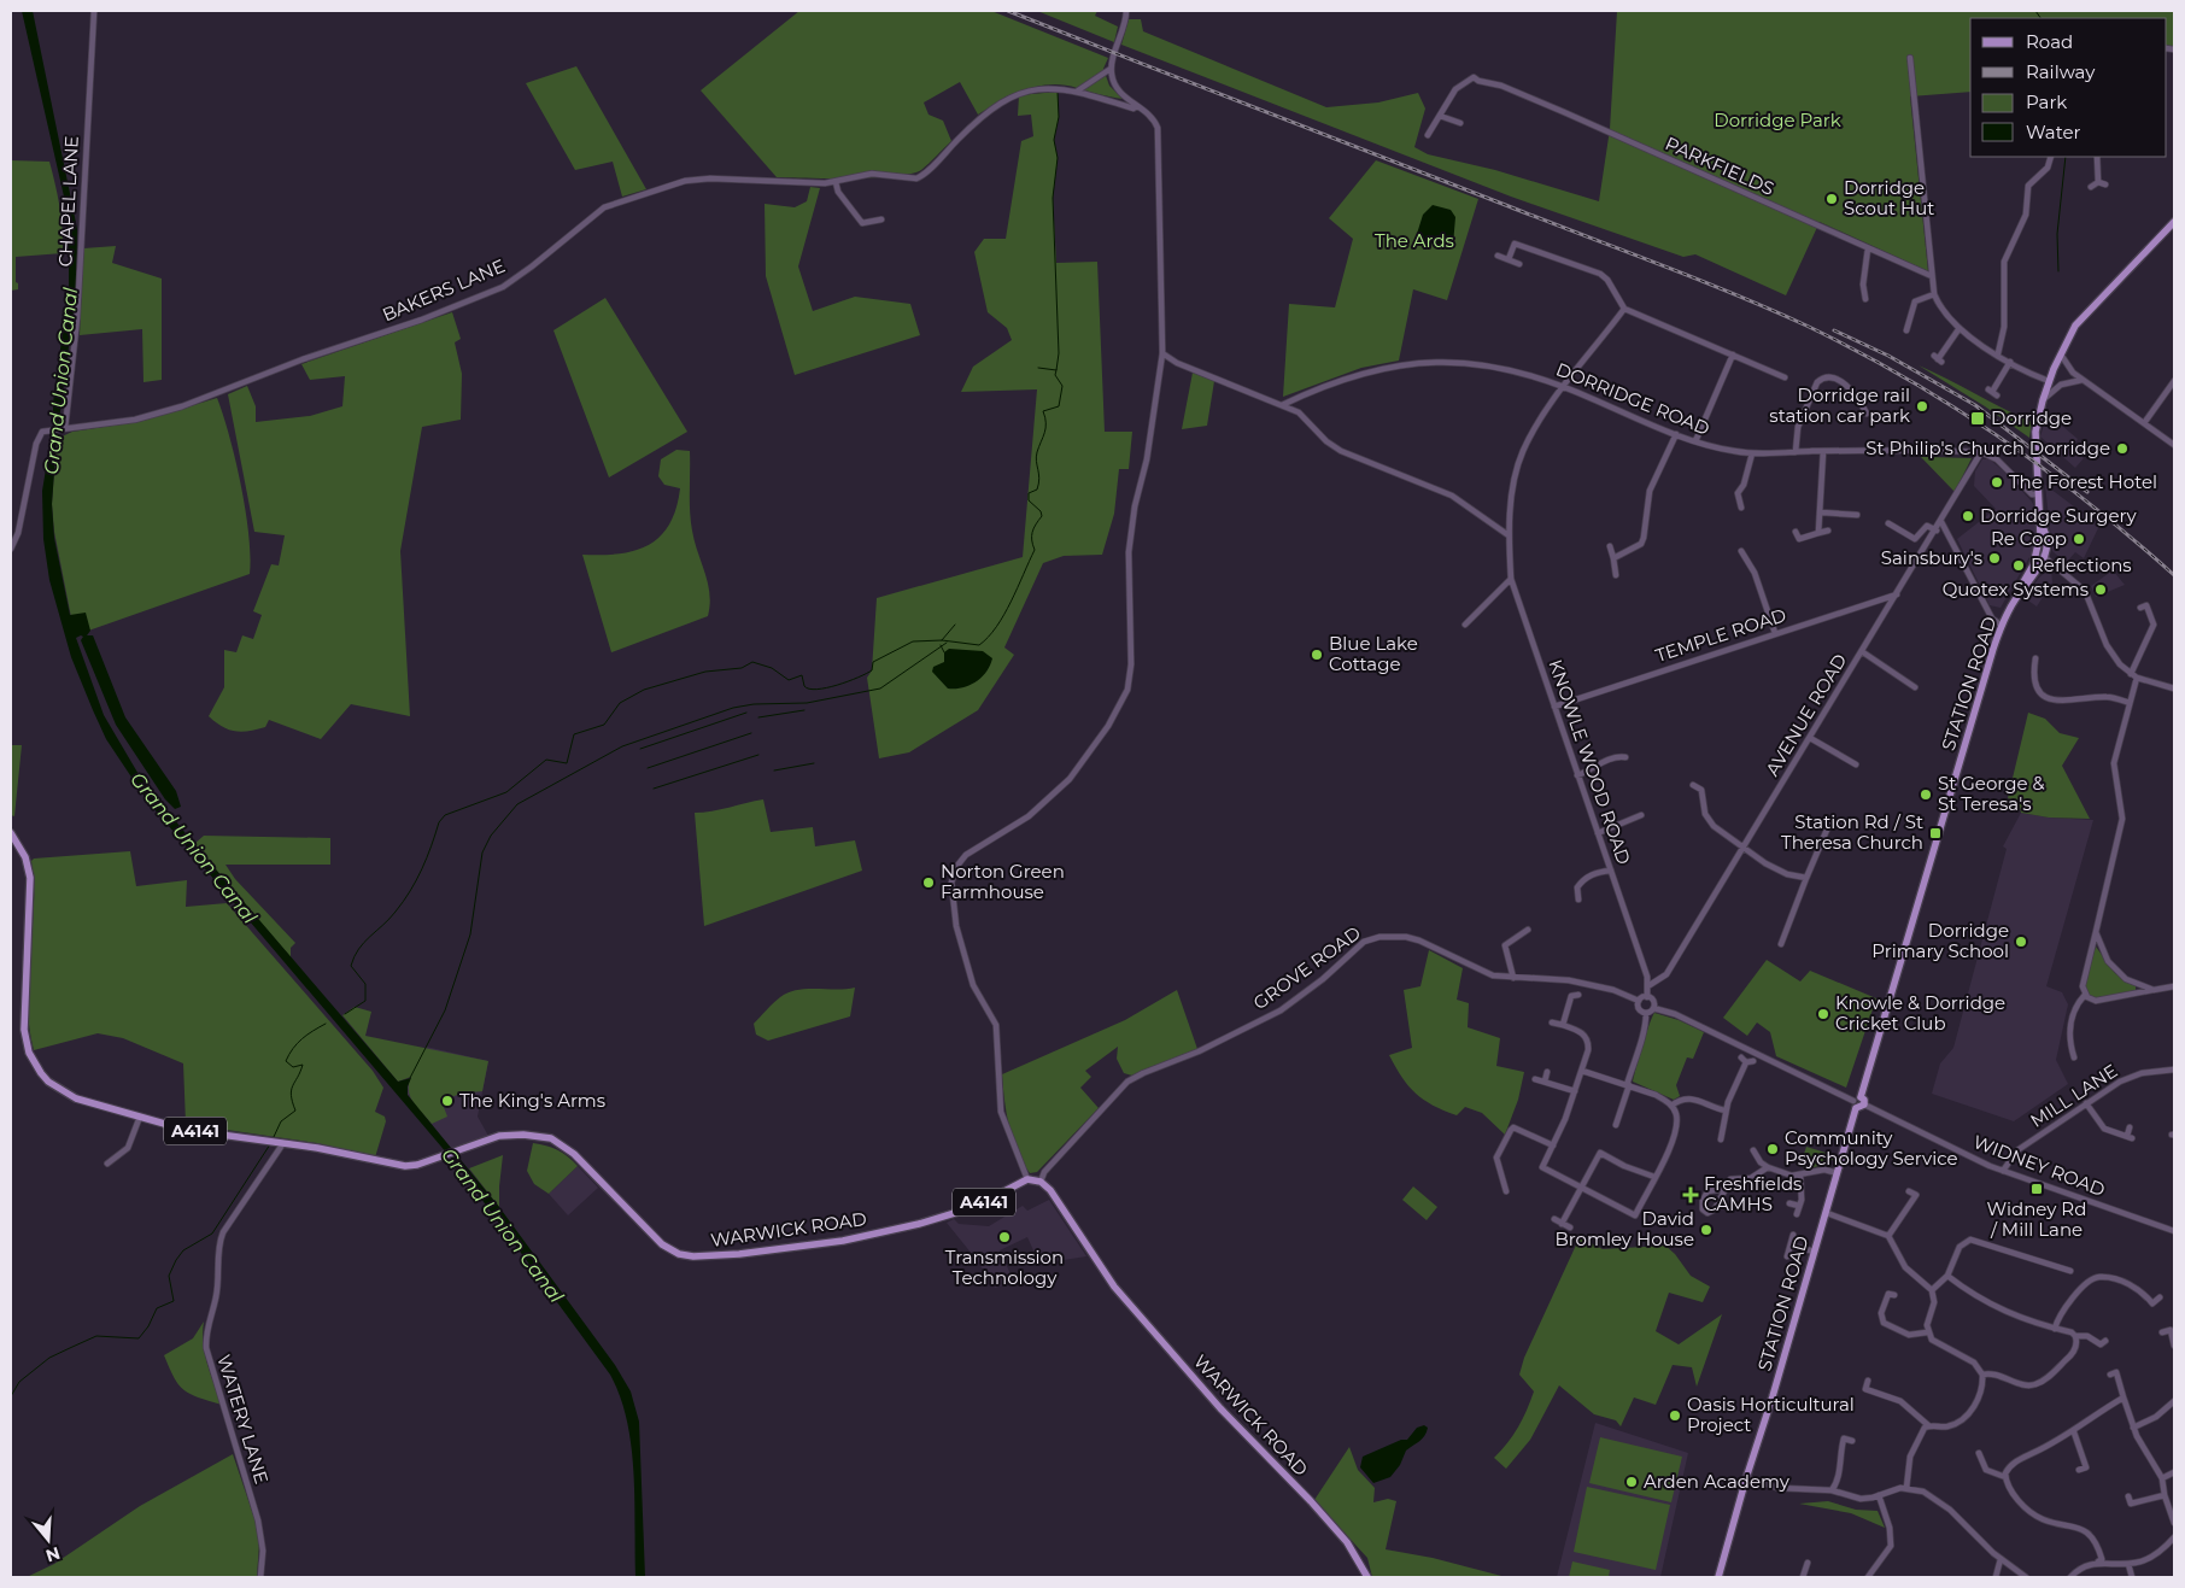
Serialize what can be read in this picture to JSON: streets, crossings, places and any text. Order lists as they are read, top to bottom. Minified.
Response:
{"streets":{"main road":["STATION ROAD","A4141","WARWICK ROAD"],"street":["PARKFIELDS","CHAPEL LANE","BAKERS LANE","DORRIDGE ROAD","TEMPLE ROAD","AVENUE ROAD","KNOWLE WOOD ROAD","GROVE ROAD","MILL LANE","WIDNEY ROAD","WATERY LANE"]},"crossings":[["CHAPEL LANE","BAKERS LANE"],["DORRIDGE ROAD","AVENUE ROAD"],["DORRIDGE ROAD","KNOWLE WOOD ROAD"],["TEMPLE ROAD","AVENUE ROAD"],["TEMPLE ROAD","KNOWLE WOOD ROAD"],["STATION ROAD","WIDNEY ROAD"],["AVENUE ROAD","KNOWLE WOOD ROAD"],["KNOWLE WOOD ROAD","GROVE ROAD"],["GROVE ROAD","A4141"],["GROVE ROAD","WARWICK ROAD"],["MILL LANE","WIDNEY ROAD"],["A4141","WARWICK ROAD"],["WARWICK ROAD","WATERY LANE"]],"water":["Grand Union Canal"],"parks":["Dorridge Park","The Ards"],"places":{"other":["Dorridge Scout Hut","Dorridge rail station car park","St Philip's Church Dorridge","The Forest Hotel","Dorridge Surgery","Re Coop","Sainsbury's","Reflections","Quotex Systems","Blue Lake Cottage","St George & St Teresa's","Norton Green Farmhouse","Dorridge Primary School","Knowle & Dorridge Cricket Club","The King's Arms","Community Psychology Service","David Bromley House","Transmission Technology","Oasis Horticultural Project","Arden Academy"],"transit":["Dorridge","Station Rd / St Theresa Church","Widney Rd / Mill Lane"],"health":["Freshfields CAMHS"]},"legend":["Road","Railway","Park","Water"],"north":"bottom"}
